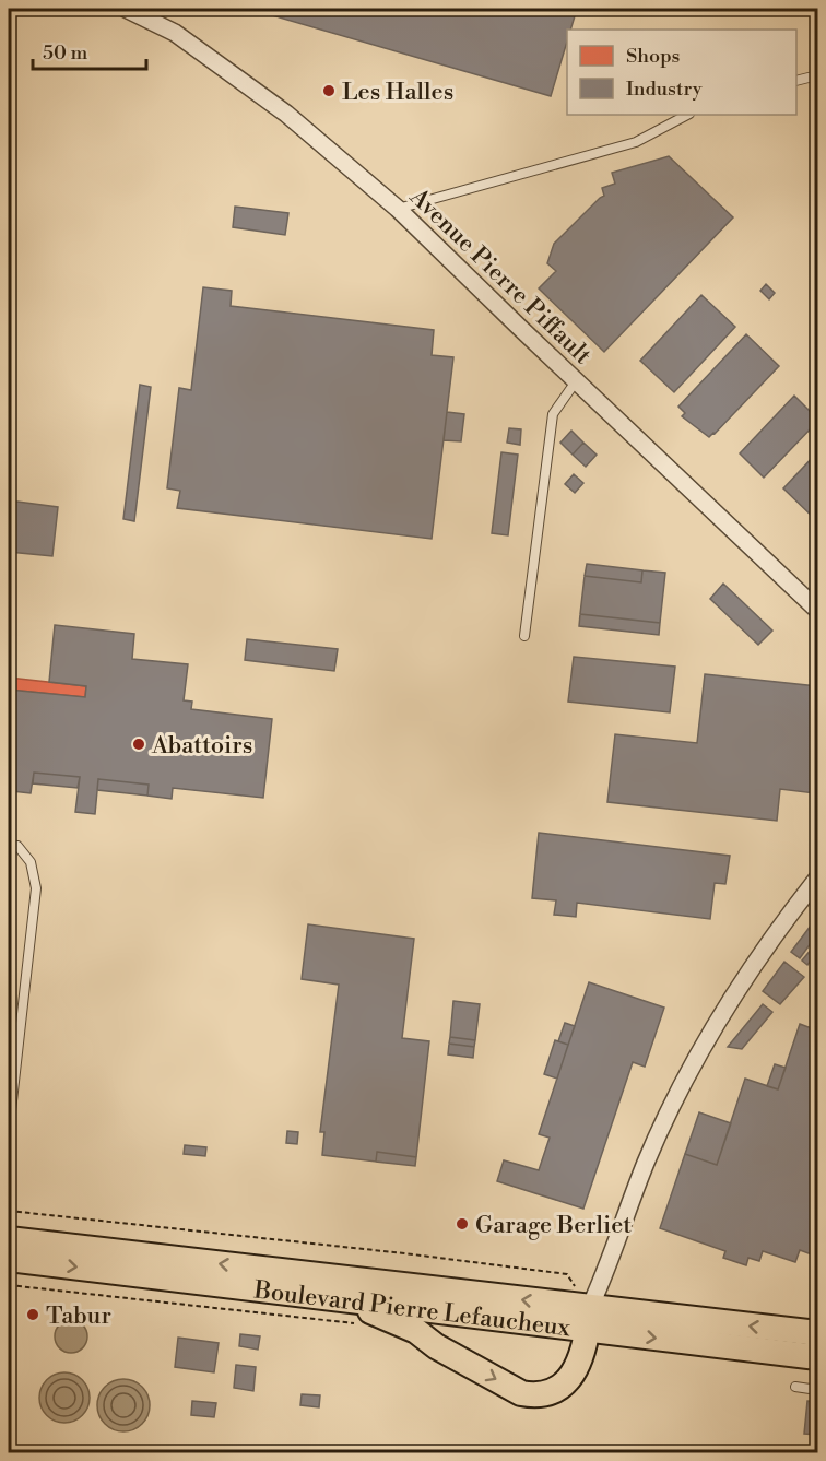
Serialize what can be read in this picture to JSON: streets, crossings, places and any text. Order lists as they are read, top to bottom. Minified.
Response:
{"streets":{"main road":["Boulevard Pierre Lefaucheux"],"street":["Avenue Pierre Piffault"]},"places":["Les Halles","Abattoirs","Garage Berliet","Tabur"],"legend":["Shops","Industry"],"scale_bar":"50 m"}
